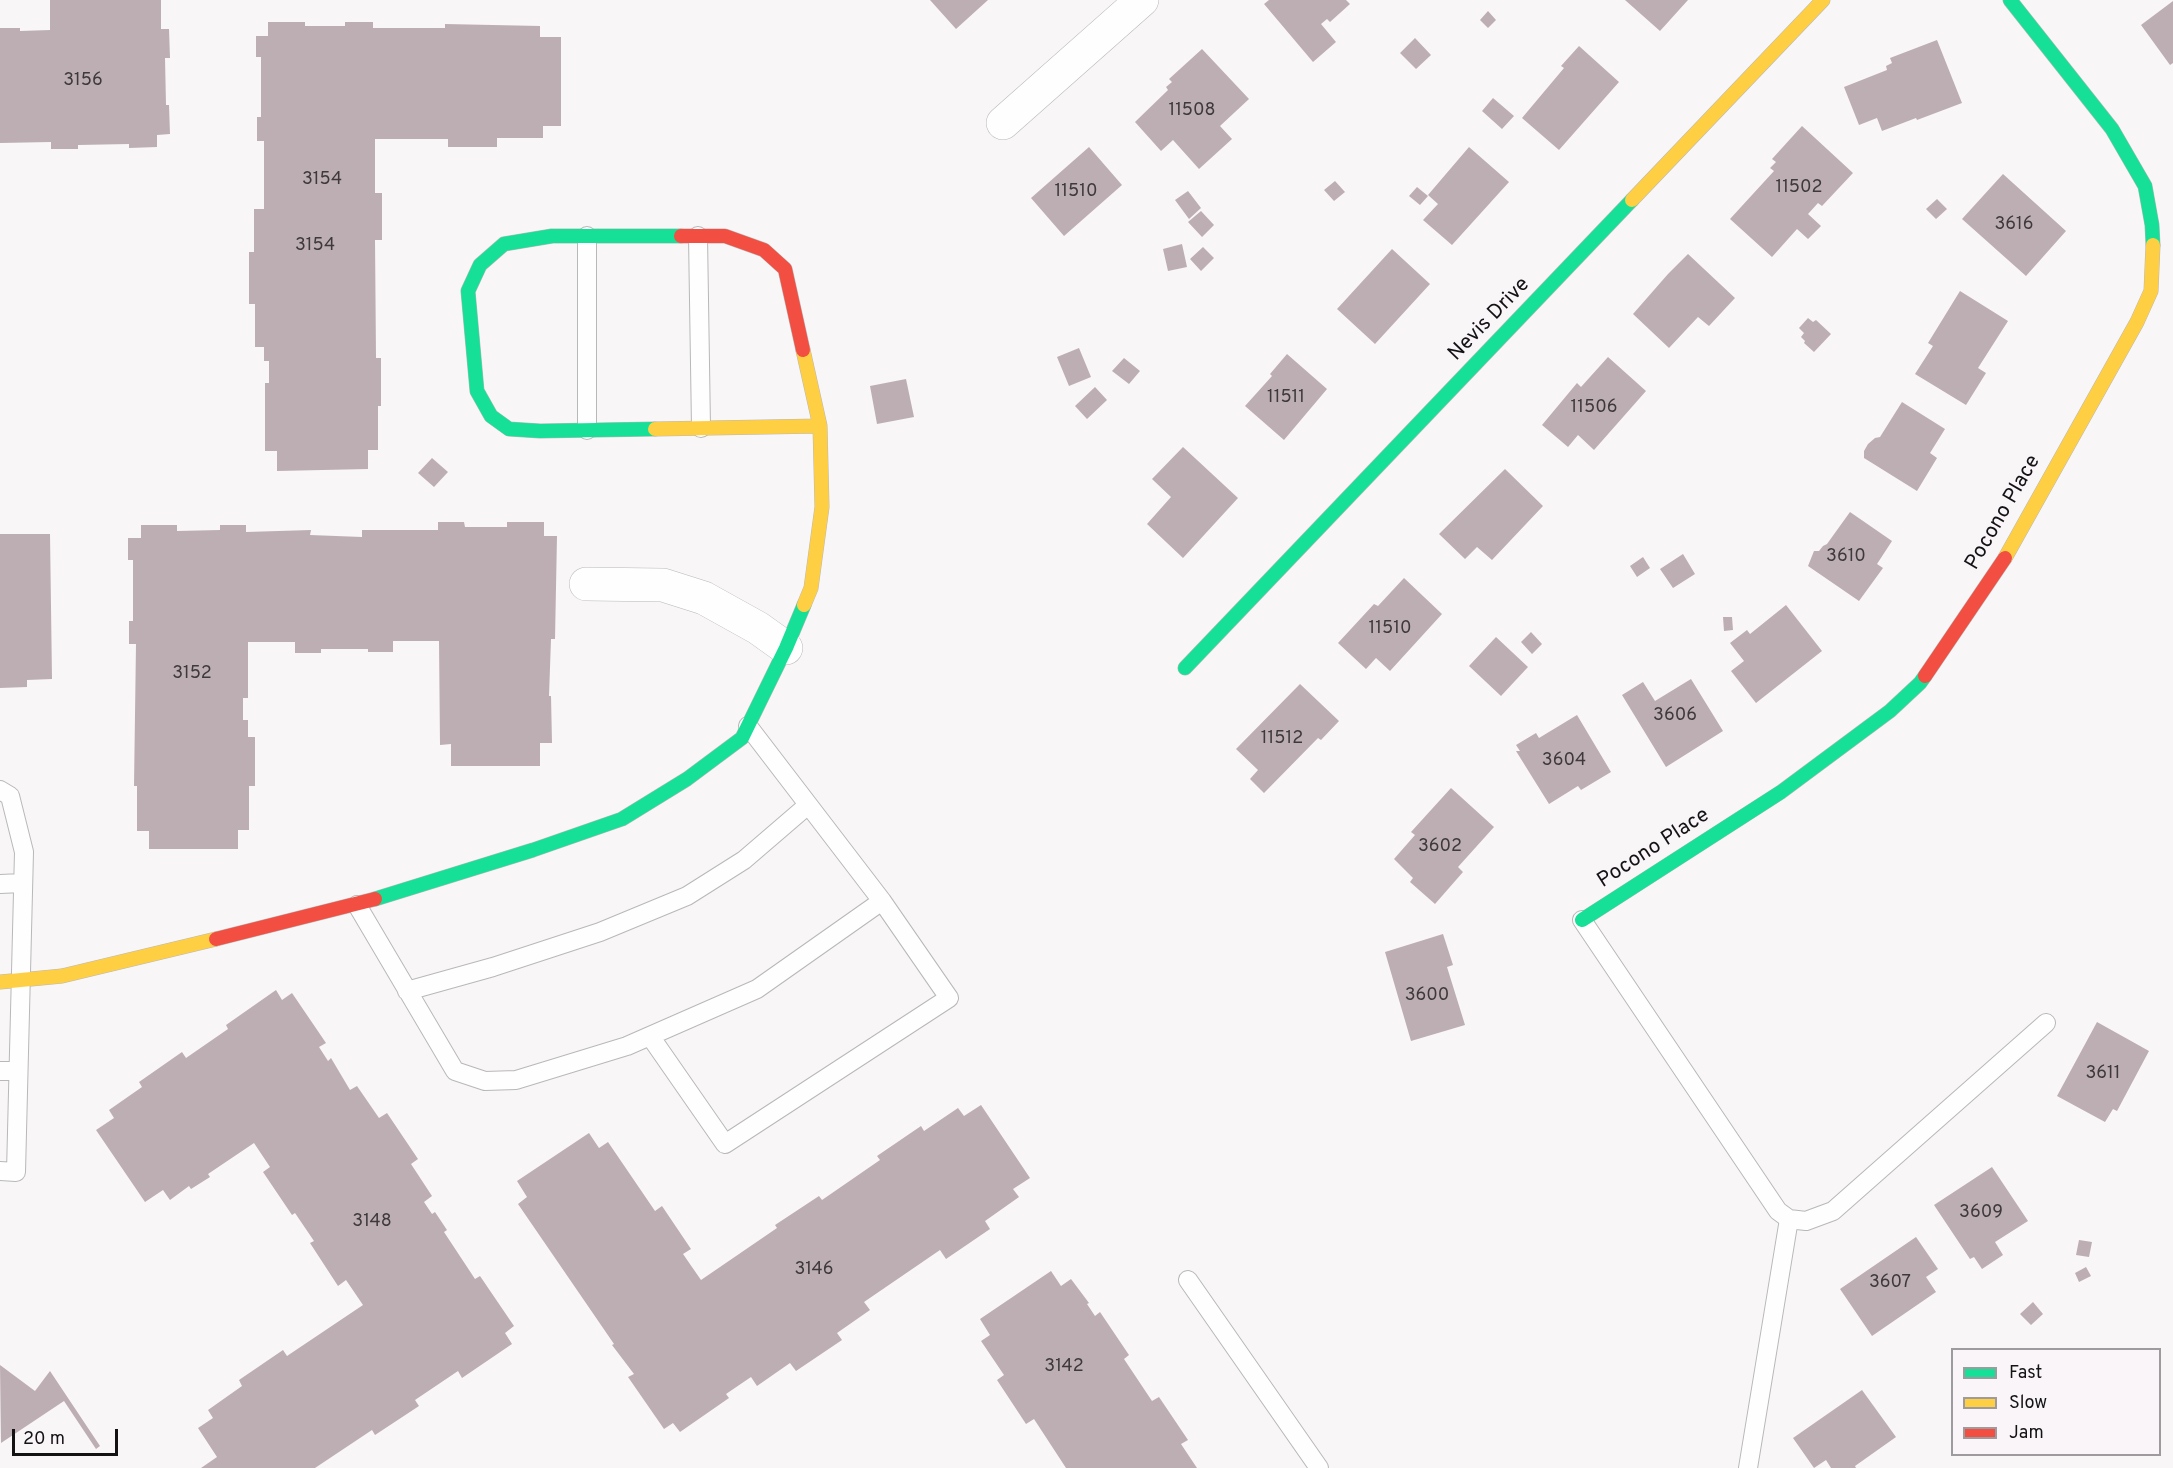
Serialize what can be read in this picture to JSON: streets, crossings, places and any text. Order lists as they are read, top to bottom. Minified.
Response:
{"streets":{"street":["Nevis Drive","Pocono Place"]},"house_numbers":["3156","11508","3154","11502","11510","3616","3154","11511","11506","3610","11510","3152","3606","11512","3604","3602","3600","3611","3609","3148","3146","3607","3142"],"legend":["Fast","Slow","Jam"],"scale_bar":"20 m"}
